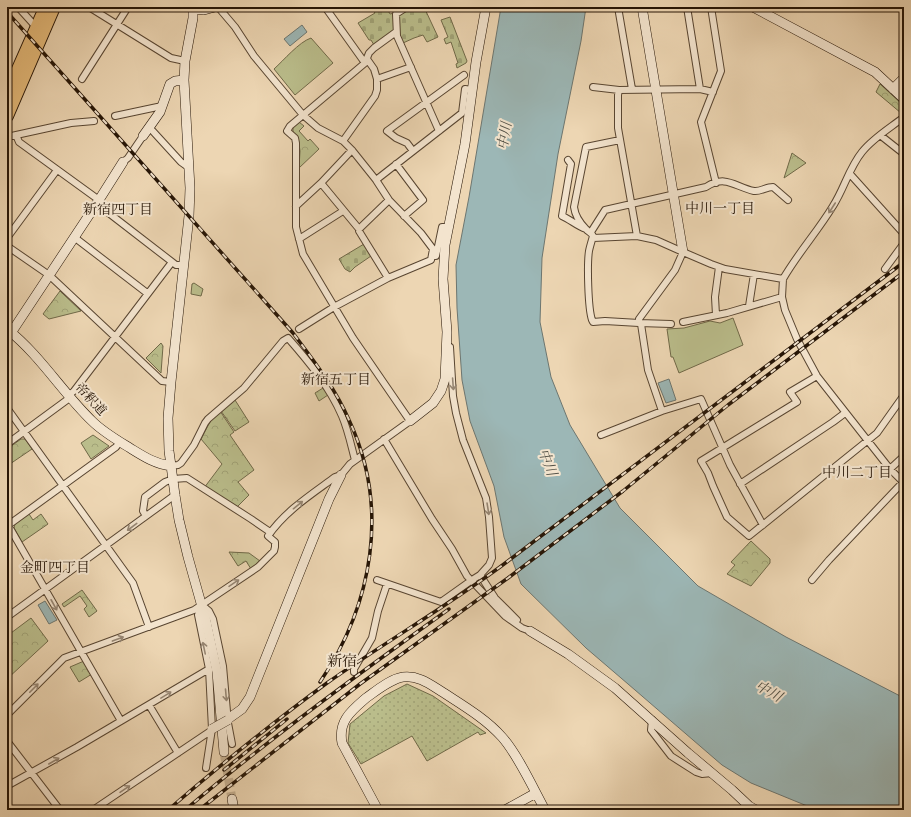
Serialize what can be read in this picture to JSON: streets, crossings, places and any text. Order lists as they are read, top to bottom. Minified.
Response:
{"streets":{"street":["帝釈道"]},"districts":["中川一丁目","新宿四丁目","新宿五丁目","中川二丁目","金町四丁目","新宿"],"water":["中川"]}
